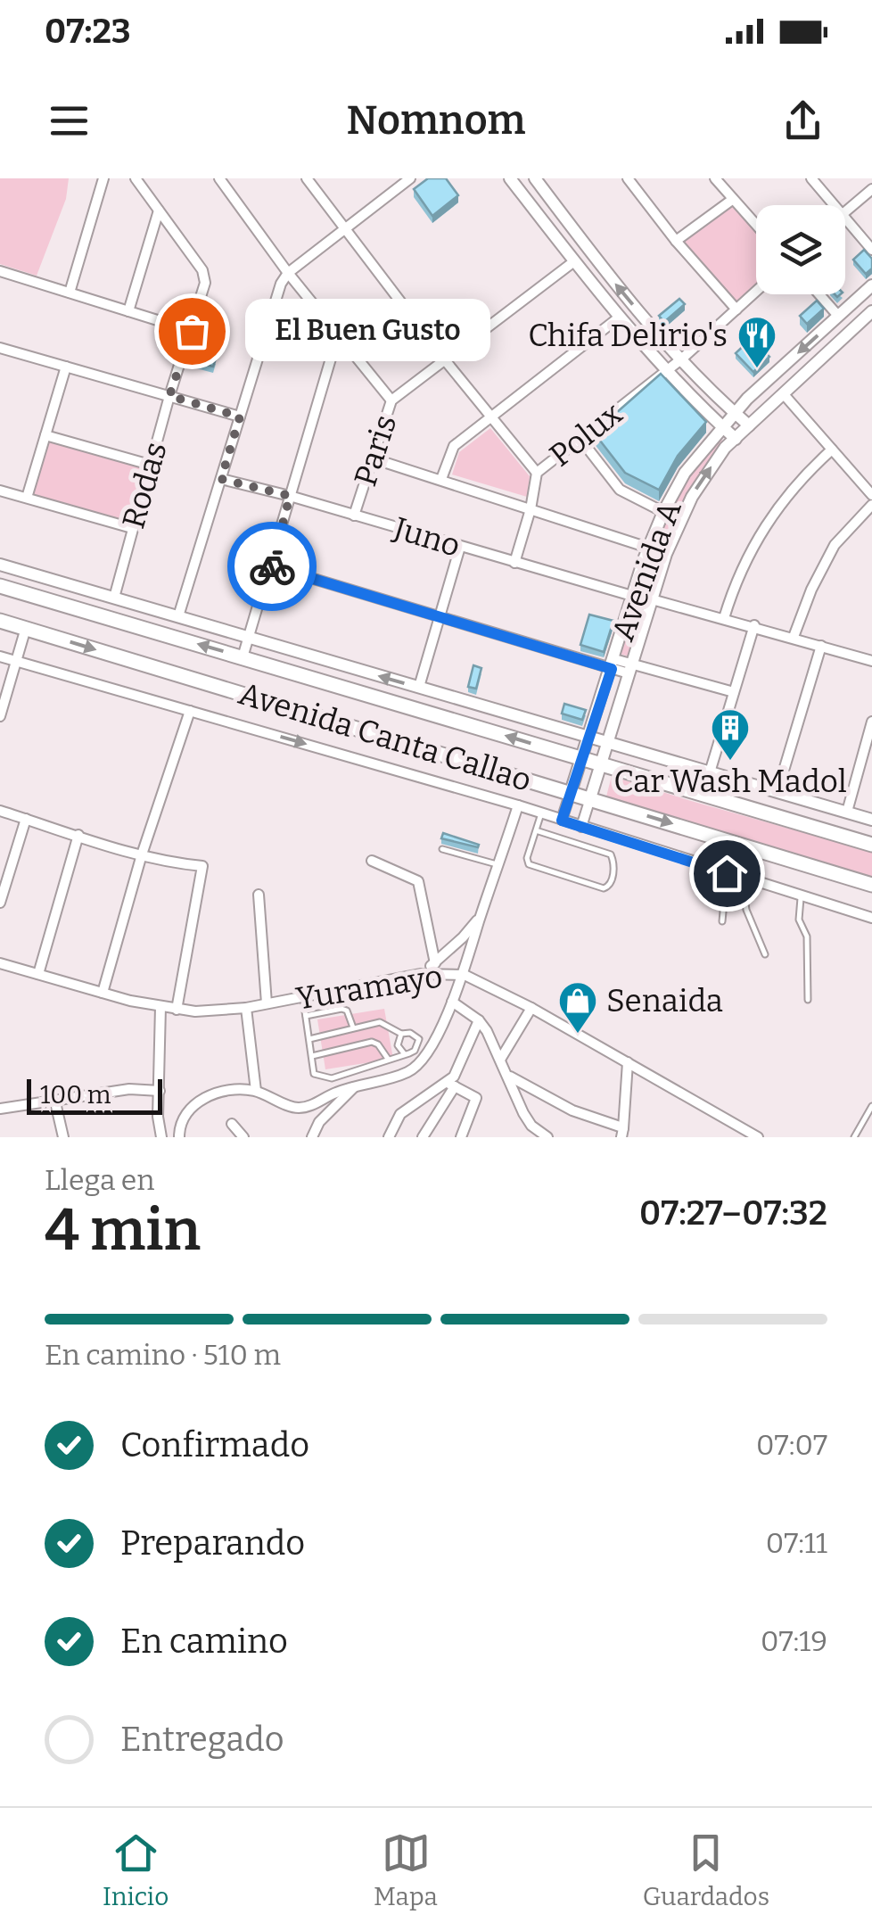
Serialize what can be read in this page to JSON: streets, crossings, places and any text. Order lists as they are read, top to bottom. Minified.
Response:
{"streets":{"main road":["Avenida Canta Callao"],"street":["Polux","Paris","Rodas","Juno","Avenida A","Yuramayo"]},"crossings":[["Polux","Juno"],["Paris","Juno"],["Rodas","Avenida Canta Callao"],["Juno","Avenida A"],["Avenida A","Avenida Canta Callao"]],"places":{"other":["El Buen Gusto"],"restaurant":["Chifa Delirio's"],"building":["Car Wash Madol"],"shop":["Senaida"]},"scale_bar":"100 m","page":{"status":"07:23","header":"Nomnom","bubble":"El Buen Gusto","scale":"100 m","heading":["4 min","Llega en","07:27–07:32"],"bar":"En camino · 510 m","list":[["Confirmado","07:07"],["Preparando","07:11"],["En camino","07:19"],"Entregado"],"tabs":["Inicio","Mapa","Guardados"]}}
